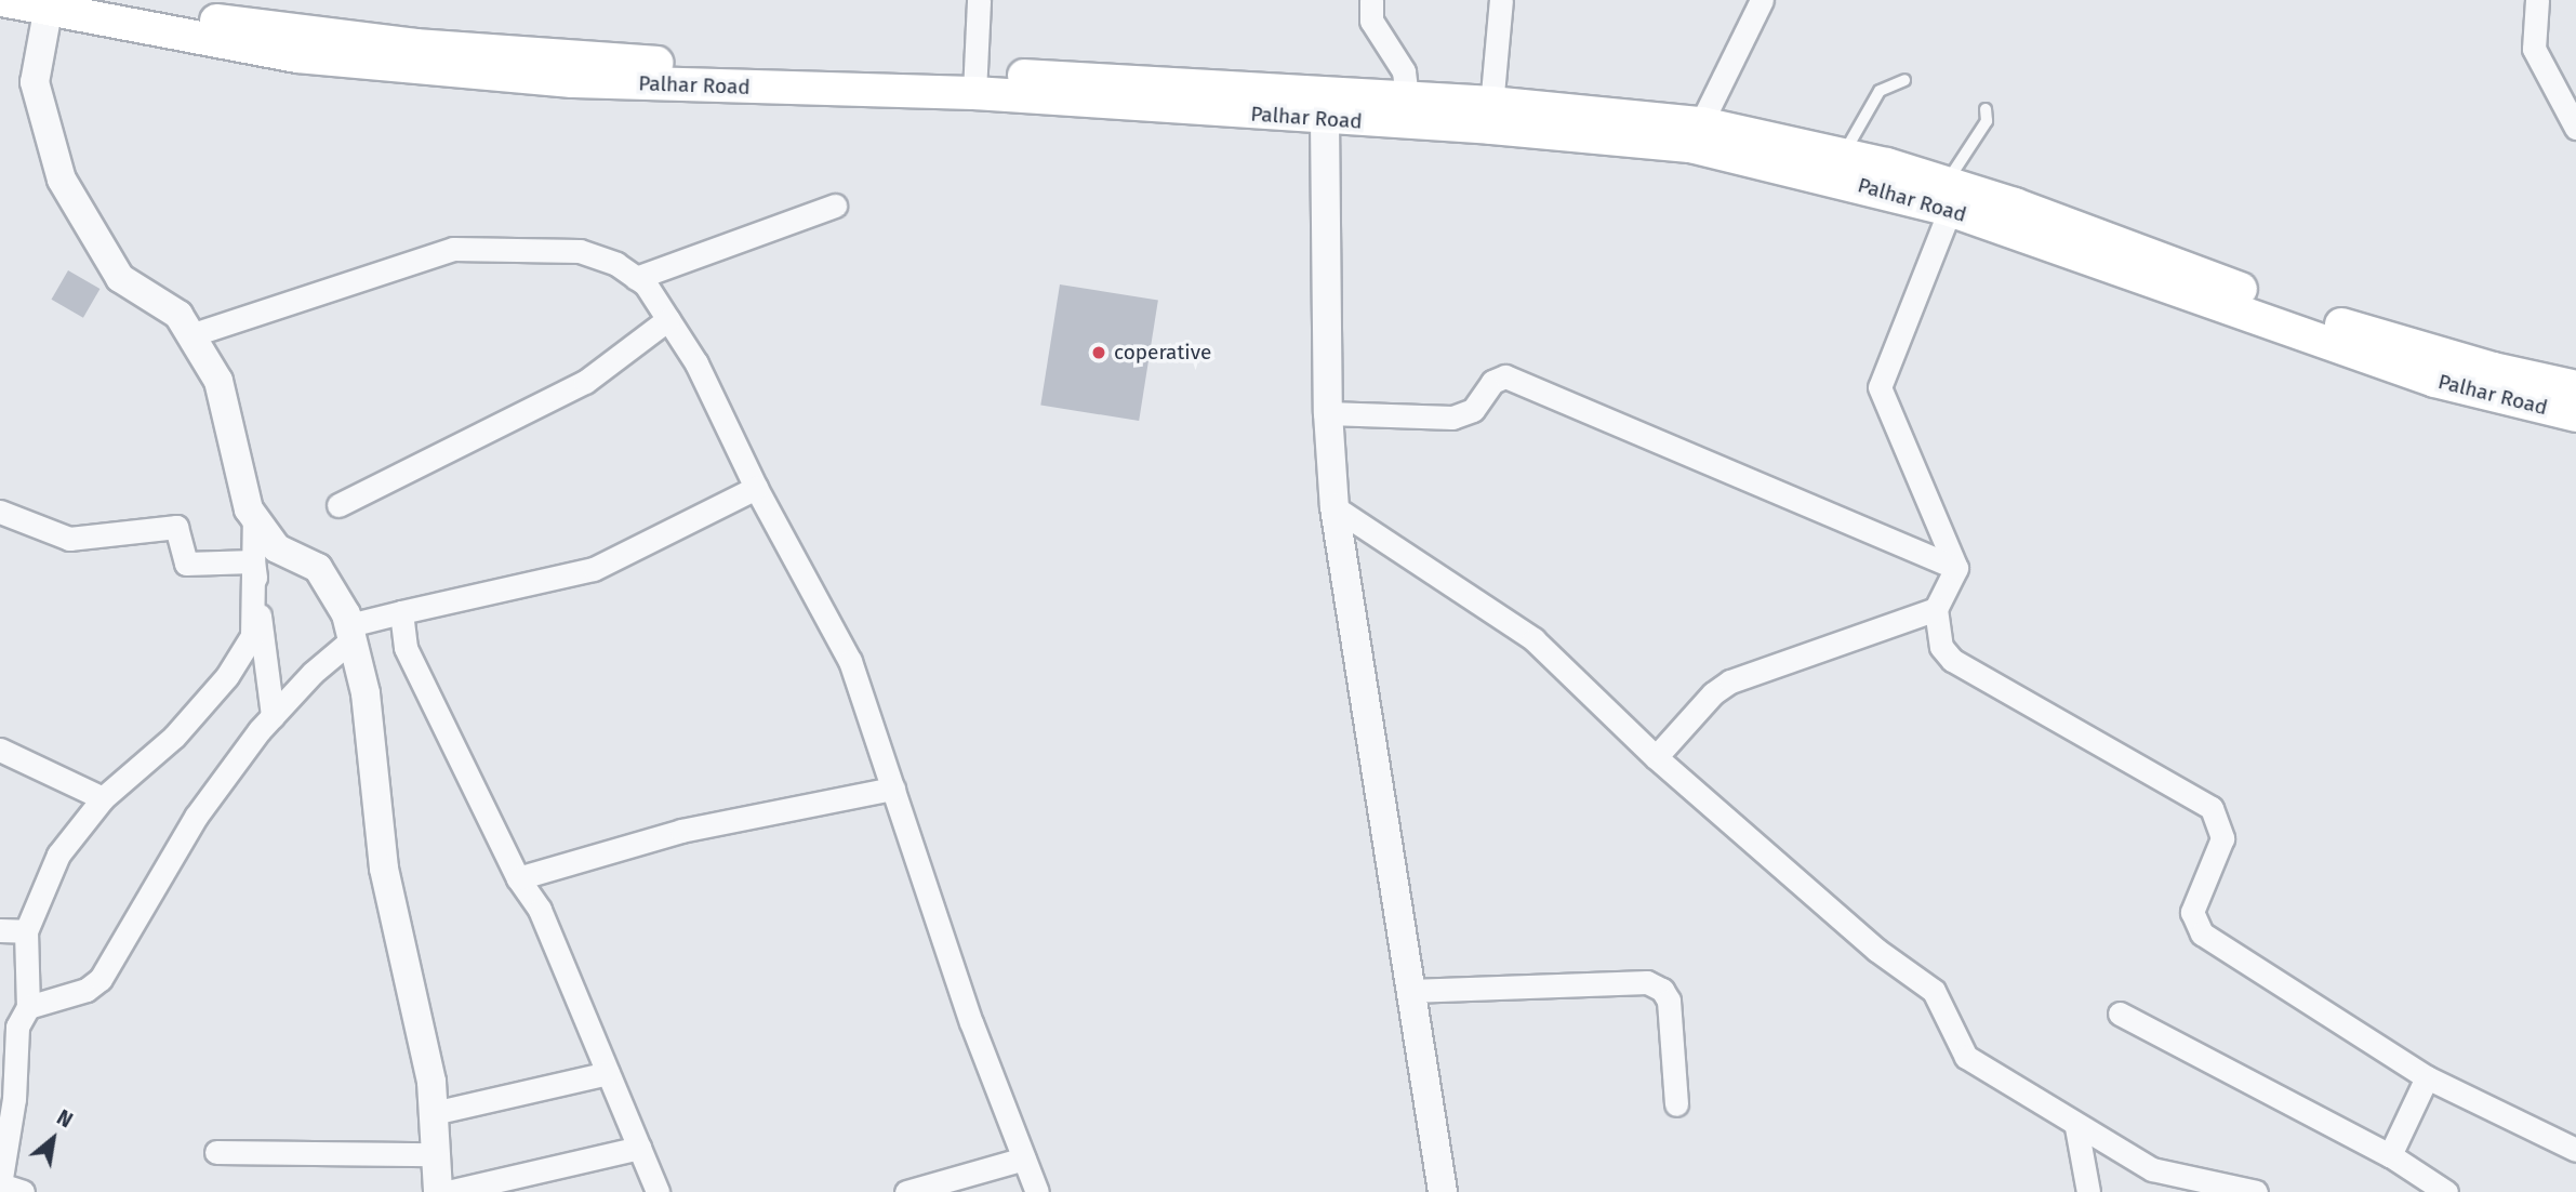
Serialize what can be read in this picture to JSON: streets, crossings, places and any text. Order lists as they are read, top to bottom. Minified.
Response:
{"streets":{"main road":["Palhar Road"]},"places":["coperative"],"north":"top right"}
